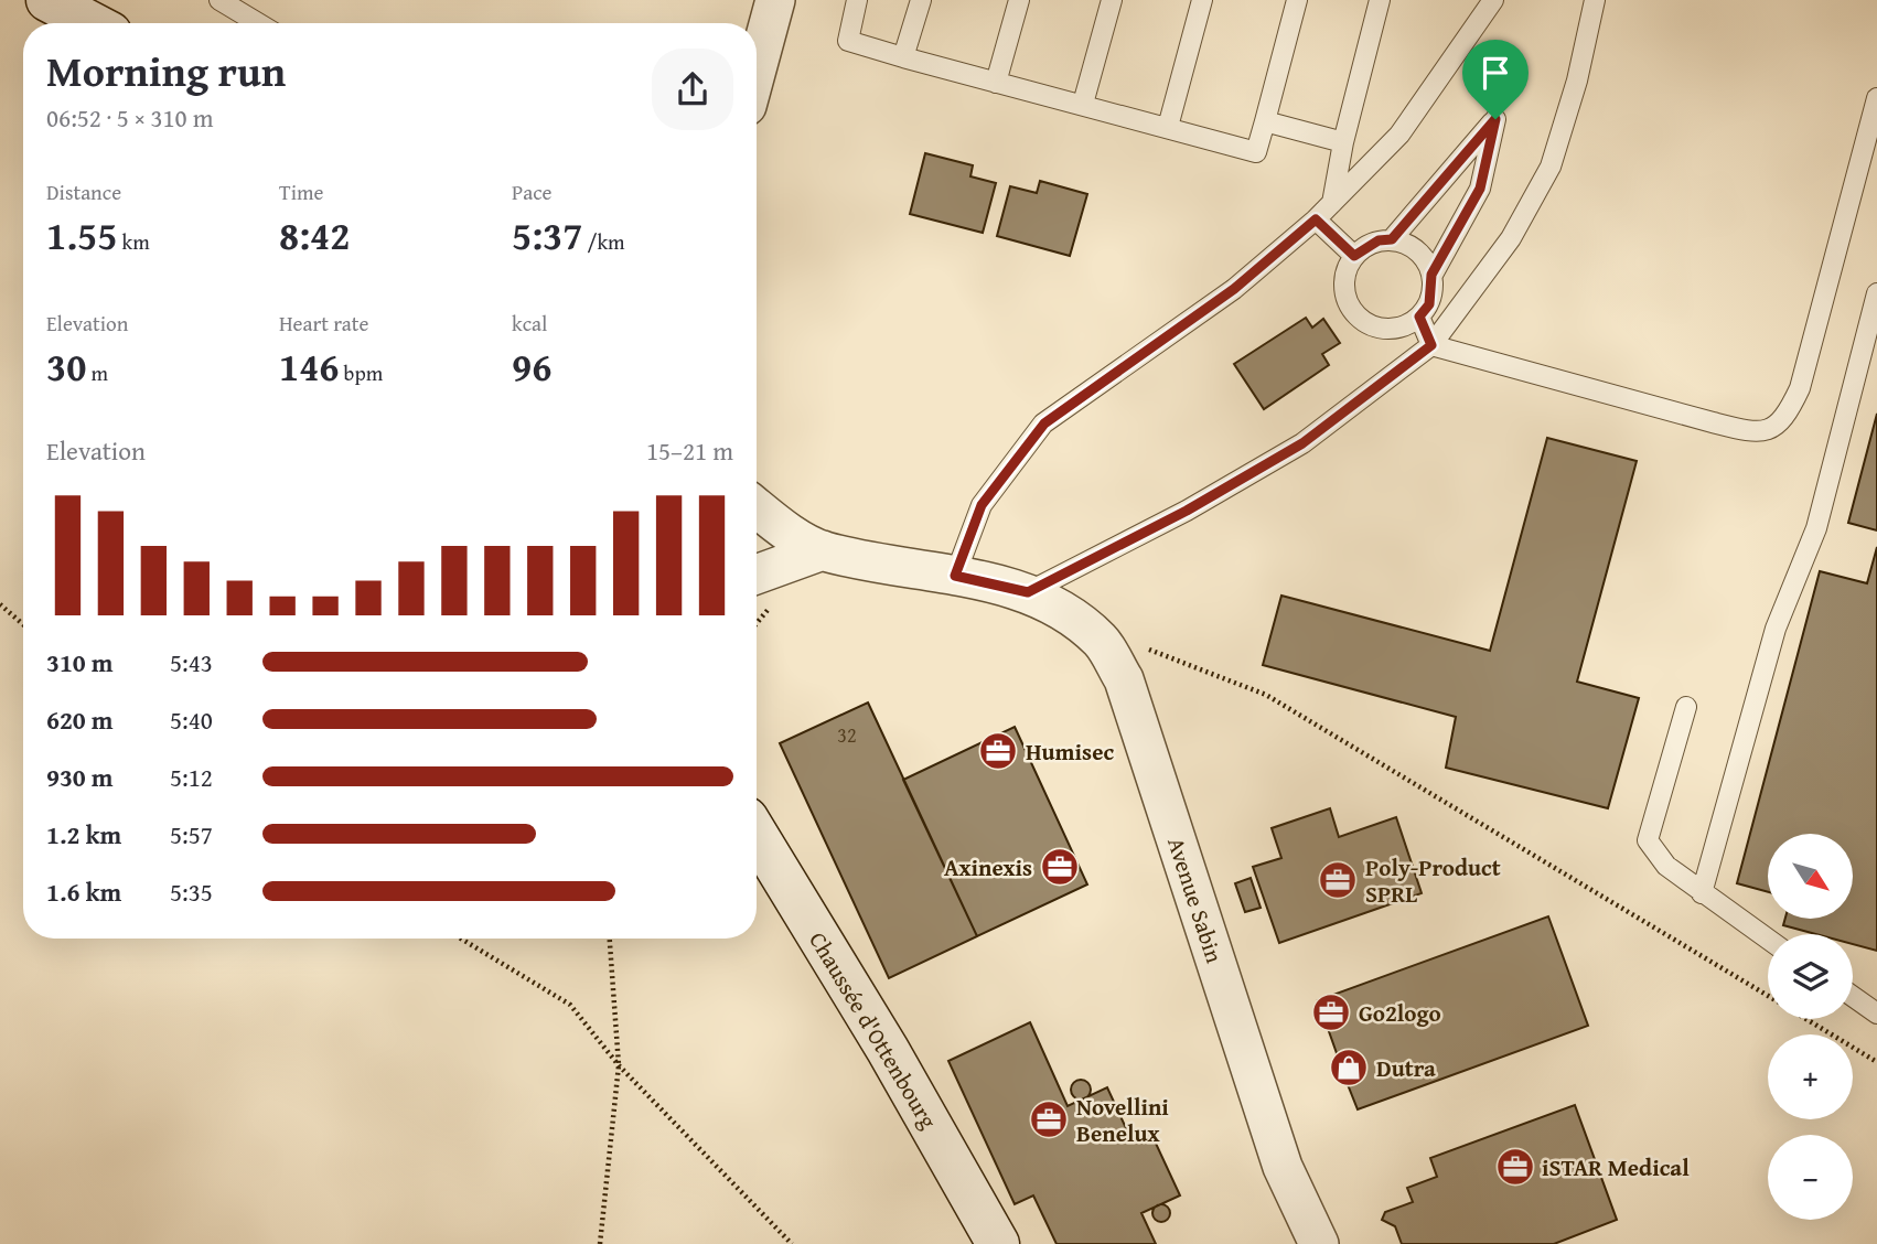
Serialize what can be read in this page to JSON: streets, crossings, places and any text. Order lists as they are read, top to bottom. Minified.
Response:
{"streets":{"street":["Avenue Sabin","Chaussée d'Ottenbourg"]},"places":{"office":["Humisec","Axinexis","Poly-Product SPRL","Go2logo","Novellini Benelux","iSTAR Medical"],"shop":["Dutra"]},"house_numbers":["32"],"north":"bottom right","page":{"heading":["Morning run","06:52 · 5 × 310 m"],"stats":[["Distance","1.55 km"],["Time","8:42"],["Pace","5:37 /km"],["Elevation","30 m"],["Heart rate","146 bpm"],["kcal","96"]],"chart":["Elevation","15–21 m"],"list":[{"name":"310 m","note":"5:43"},{"name":"620 m","note":"5:40"},{"name":"930 m","note":"5:12"},{"name":"1.2 km","note":"5:57"},{"name":"1.6 km","note":"5:35"}],"map_buttons":["+","−"]}}
